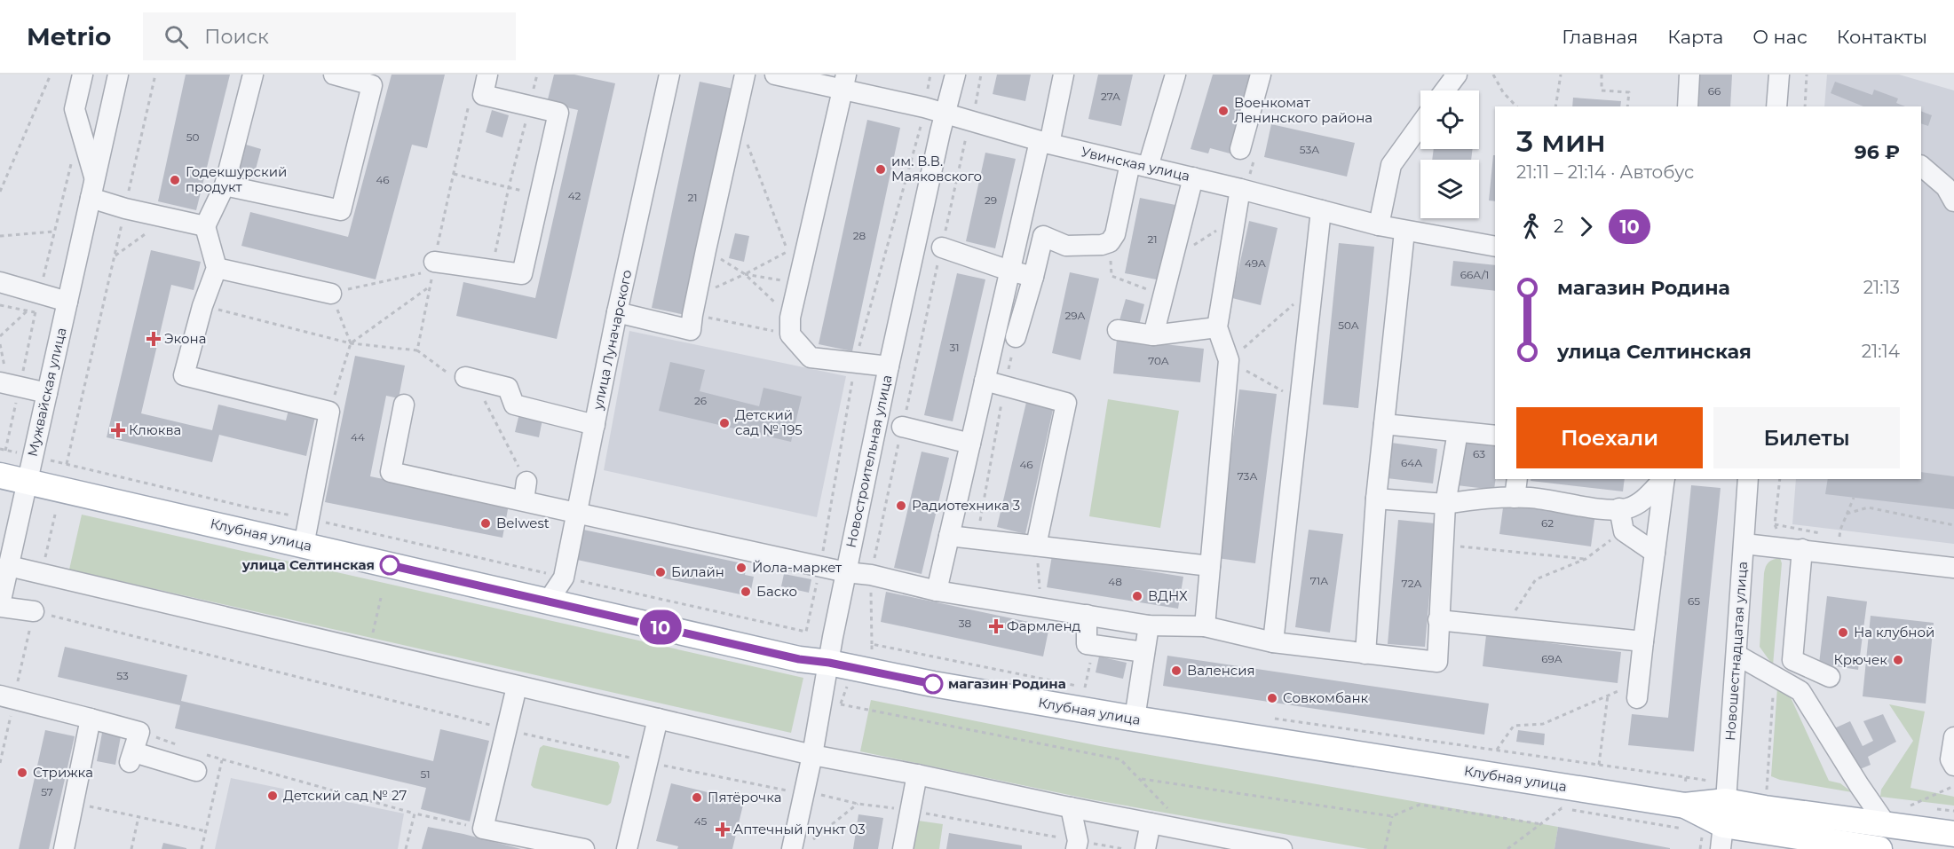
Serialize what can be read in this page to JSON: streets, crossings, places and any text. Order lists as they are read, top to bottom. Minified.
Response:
{"streets":{"main road":["Клубная улица"],"street":["Увинская улица","улица Луначарского","Мужвайская улица","Новостроительная улица","Новошестнадцатая улица"]},"crossings":[["Увинская улица","Новостроительная улица"],["улица Луначарского","Клубная улица"],["Мужвайская улица","Клубная улица"],["Новостроительная улица","Клубная улица"],["Клубная улица","Новошестнадцатая улица"]],"places":{"other":["Военкомат Ленинского района","им. В.В. Маяковского","Годекшурский продукт","Детский сад № 195","Радиотехника 3","Belwest","улица Селтинская","Йола-маркет","Билайн","Баско","ВДНХ","На клубной","Крючек","Валенсия","магазин Родина","Совкомбанк","Стрижка","Детский сад № 27","Пятёрочка"],"health":["Экона","Клюква","Фармленд","Аптечный пункт 03"]},"lines":["bus line 10"],"house_numbers":["66","27А","50","53А","46","42","21","29","28","21","49А","66А/1","29А","50А","31","70А","26","44","63","64А","46","73А","62","71А","48","72А","65","38","69А","53","51","57","45"],"page":{"header":"Metrio","search":"Поиск","nav":["Главная","Карта","О нас","Контакты"],"on_map":"10","heading":["3 мин","21:11 – 21:14 · Автобус","96 ₽"],"legs":["2","10"],"list":[{"name":"магазин Родина","value":"21:13"},{"name":"улица Селтинская","value":"21:14"}],"buttons":["Поехали","Билеты"]}}
